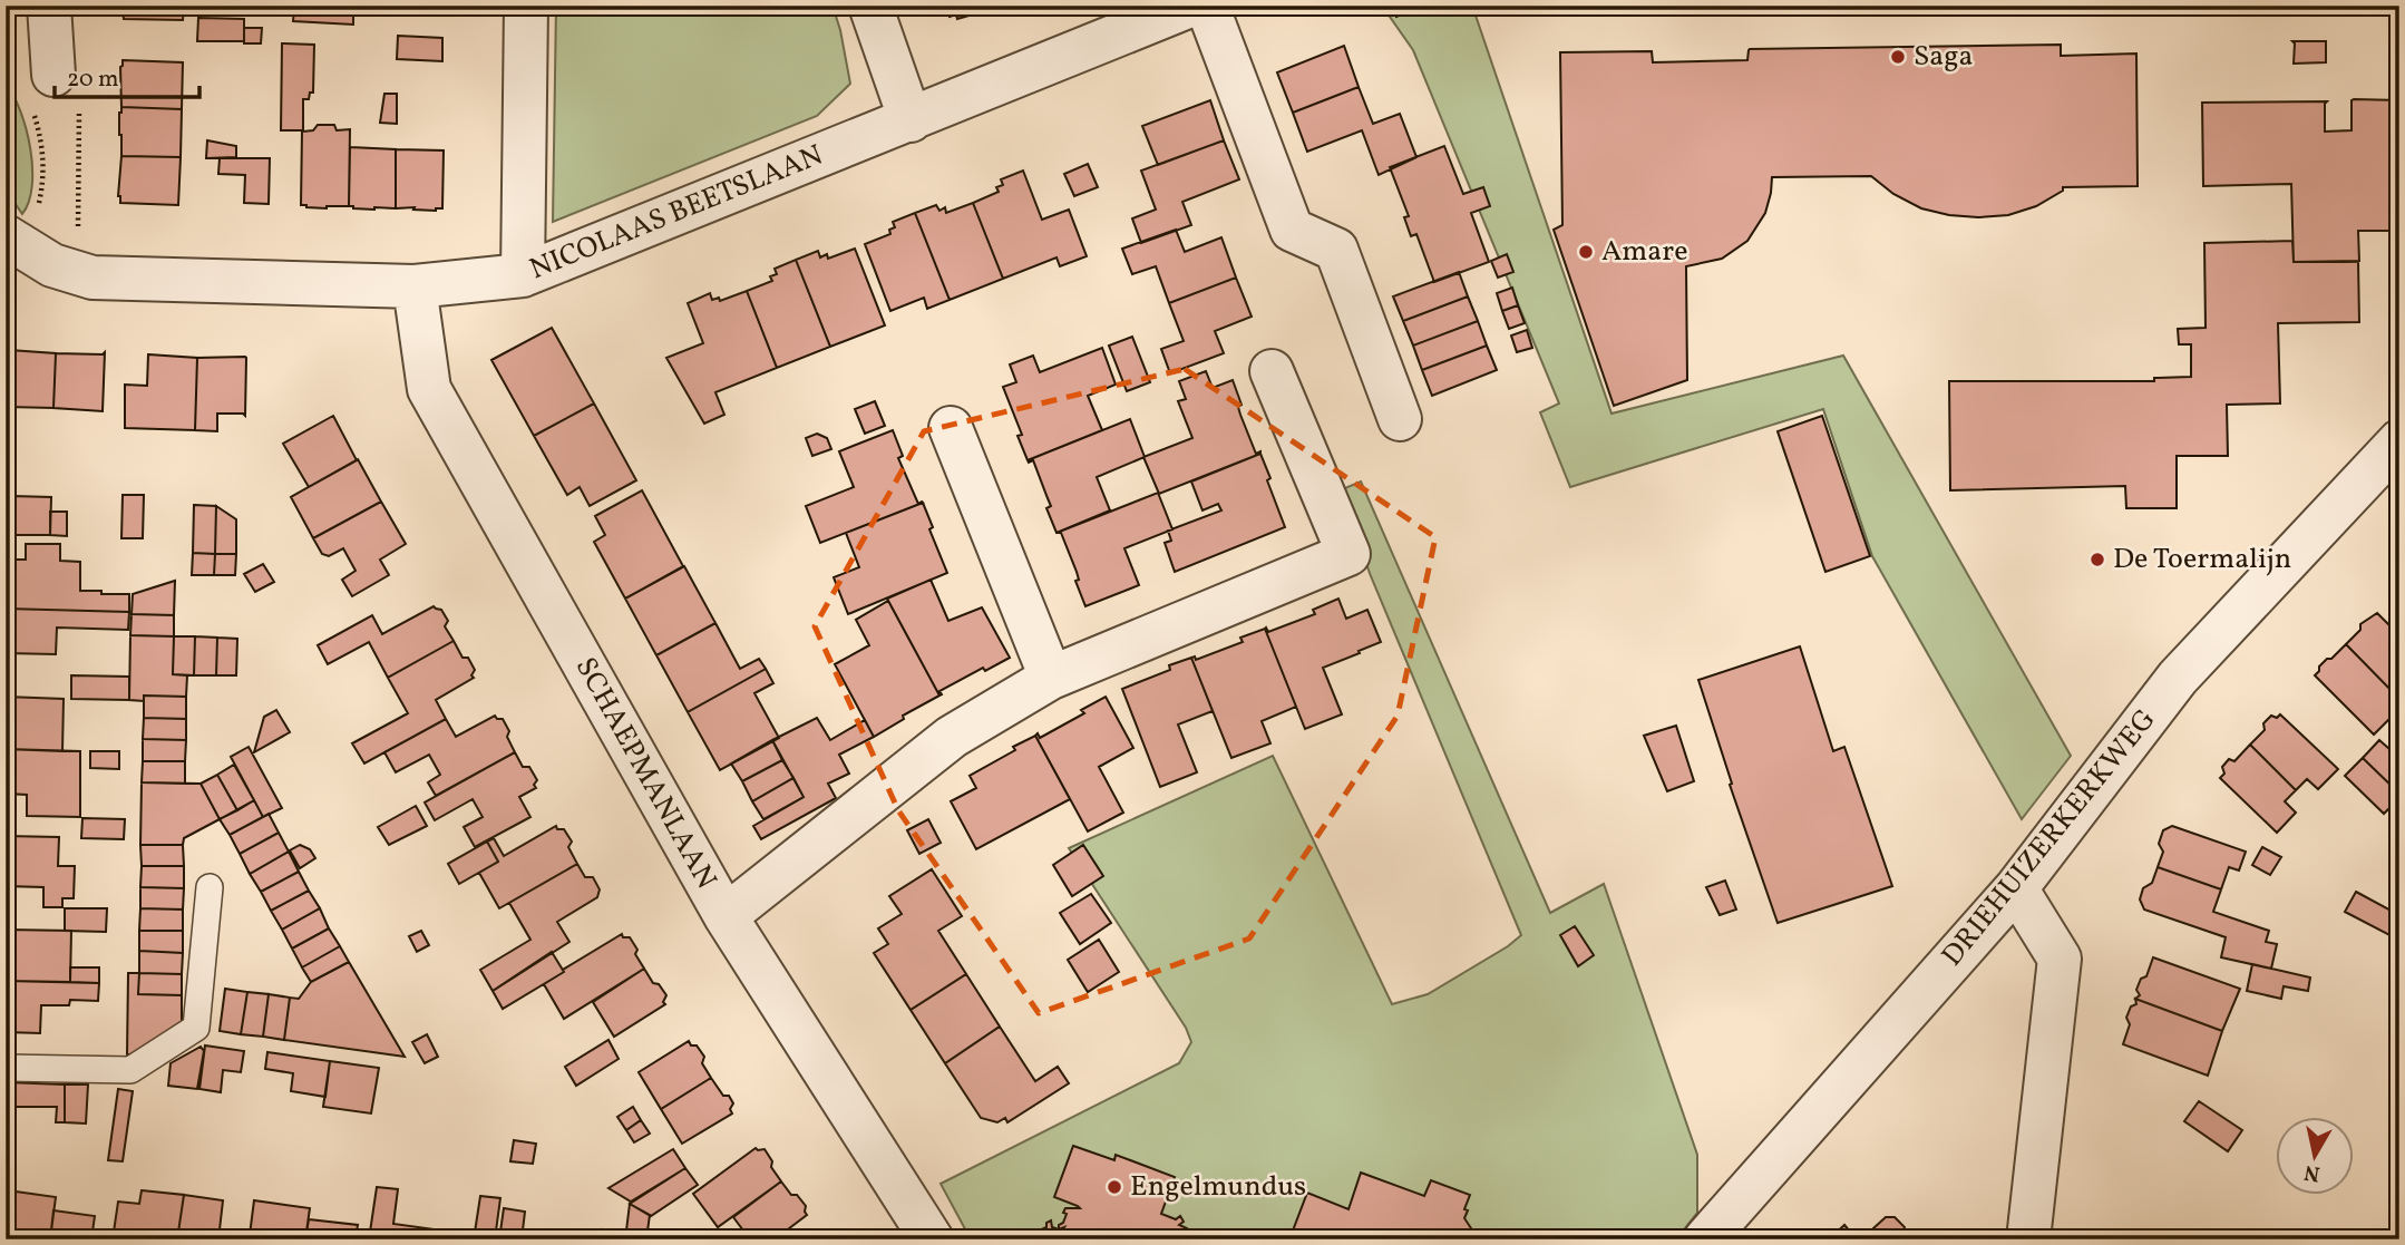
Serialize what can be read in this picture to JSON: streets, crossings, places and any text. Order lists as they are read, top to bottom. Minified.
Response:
{"streets":{"street":["NICOLAAS BEETSLAAN","SCHAEPMANLAAN","DRIEHUIZERKERKWEG"]},"crossings":[["NICOLAAS BEETSLAAN","SCHAEPMANLAAN"]],"places":["Saga","Amare","De Toermalijn","Engelmundus"],"scale_bar":"20 m","north":"bottom"}
